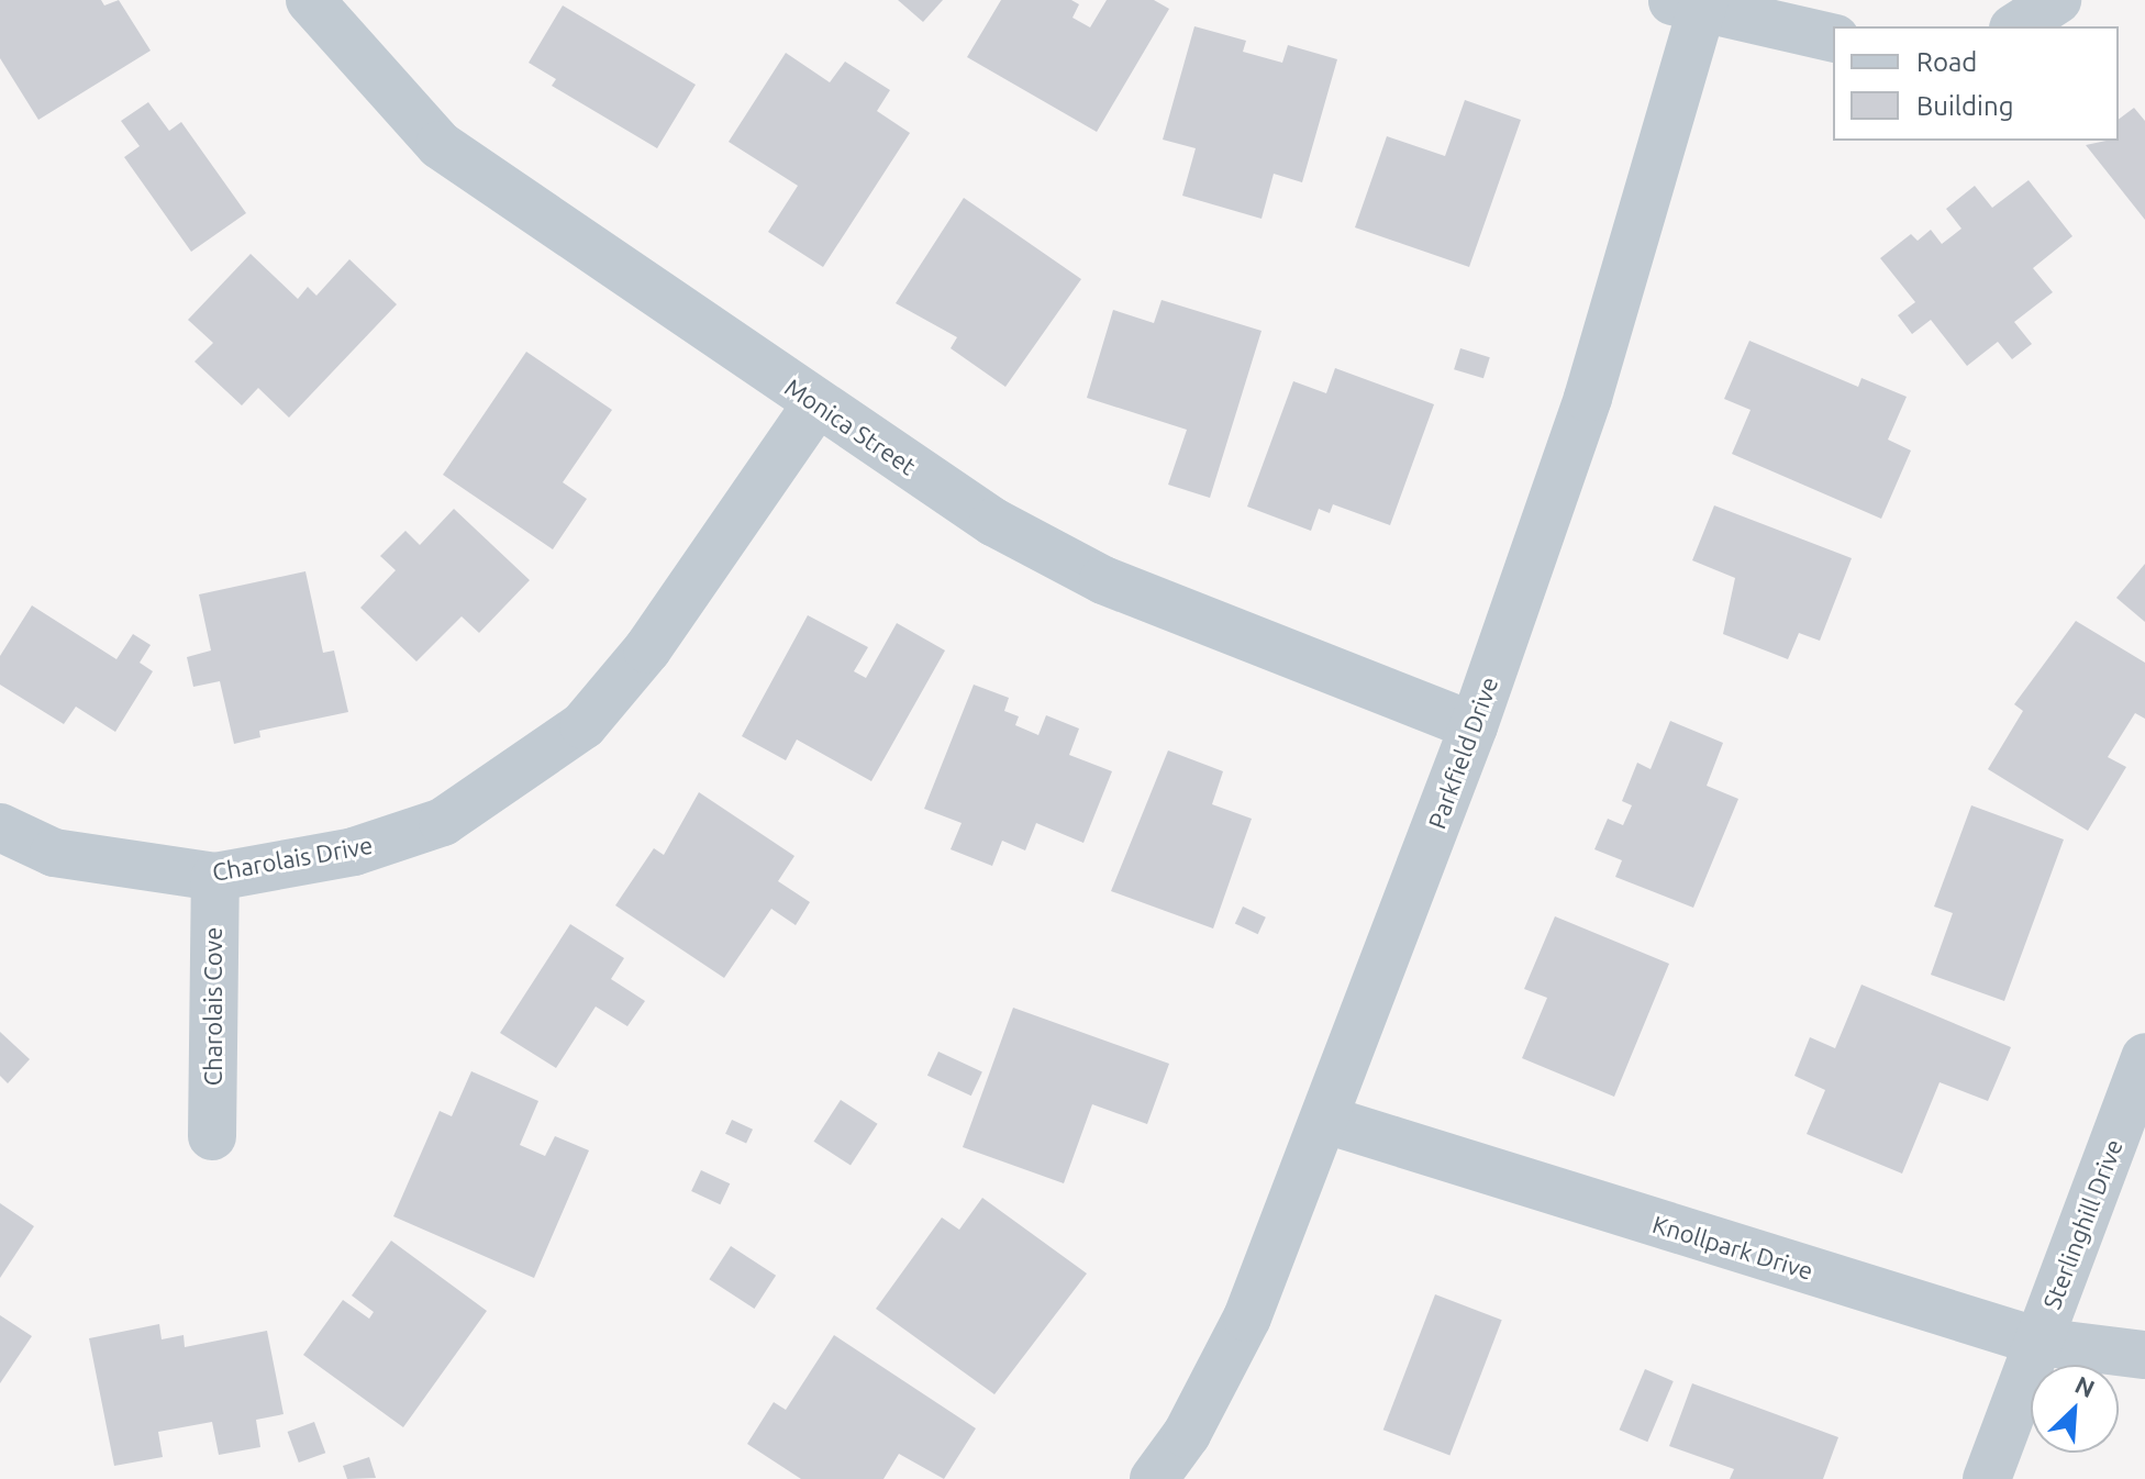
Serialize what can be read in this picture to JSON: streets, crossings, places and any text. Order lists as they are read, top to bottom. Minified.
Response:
{"streets":{"street":["Monica Street","Parkfield Drive","Charolais Drive","Charolais Cove","Sterlinghill Drive","Knollpark Drive"]},"crossings":[["Monica Street","Parkfield Drive"],["Monica Street","Charolais Drive"],["Parkfield Drive","Knollpark Drive"],["Charolais Drive","Charolais Cove"],["Sterlinghill Drive","Knollpark Drive"]],"legend":["Road","Building"],"north":"top right"}
